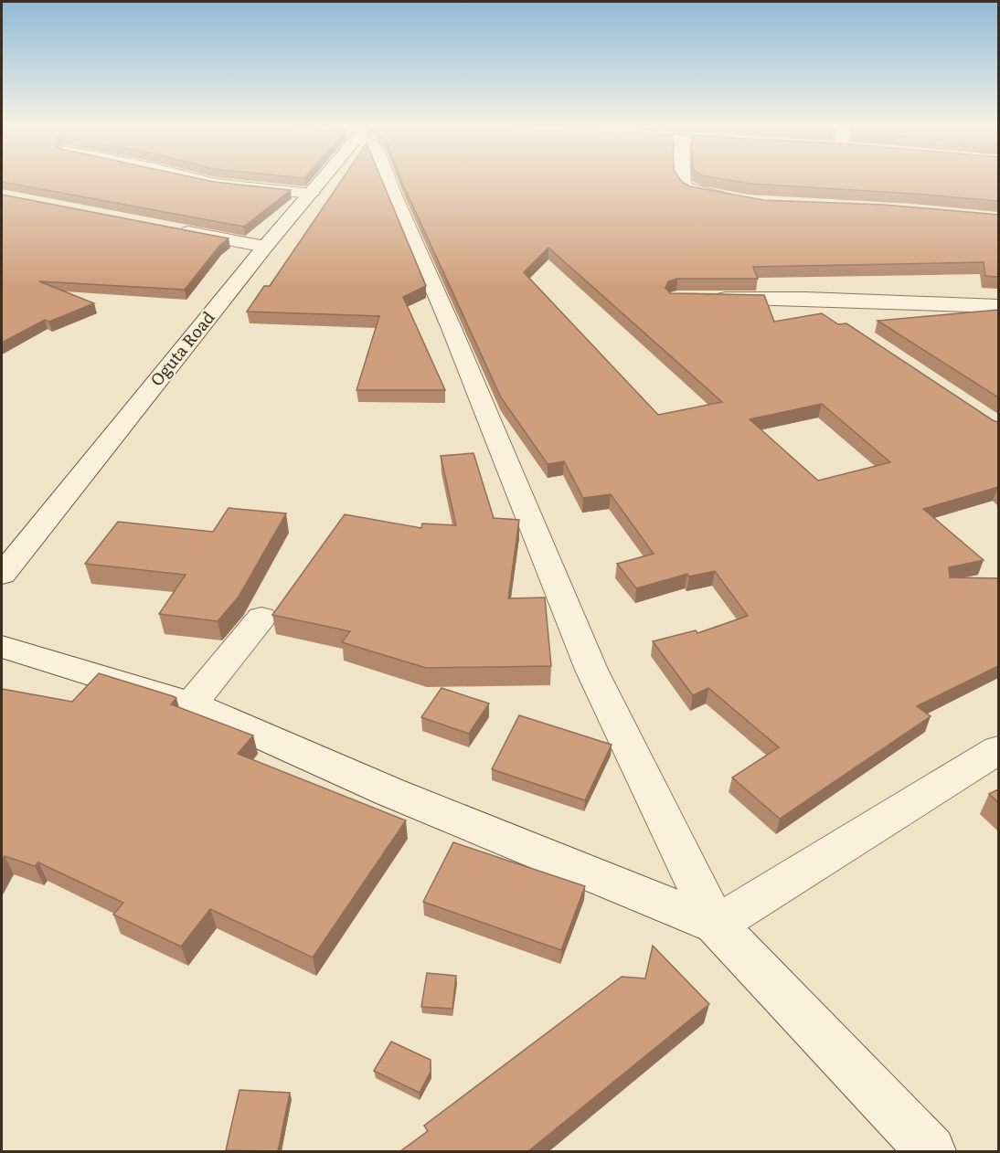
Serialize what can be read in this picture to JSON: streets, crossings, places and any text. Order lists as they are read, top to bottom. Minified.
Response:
{"streets":{"street":["Oguta Road"]}}
